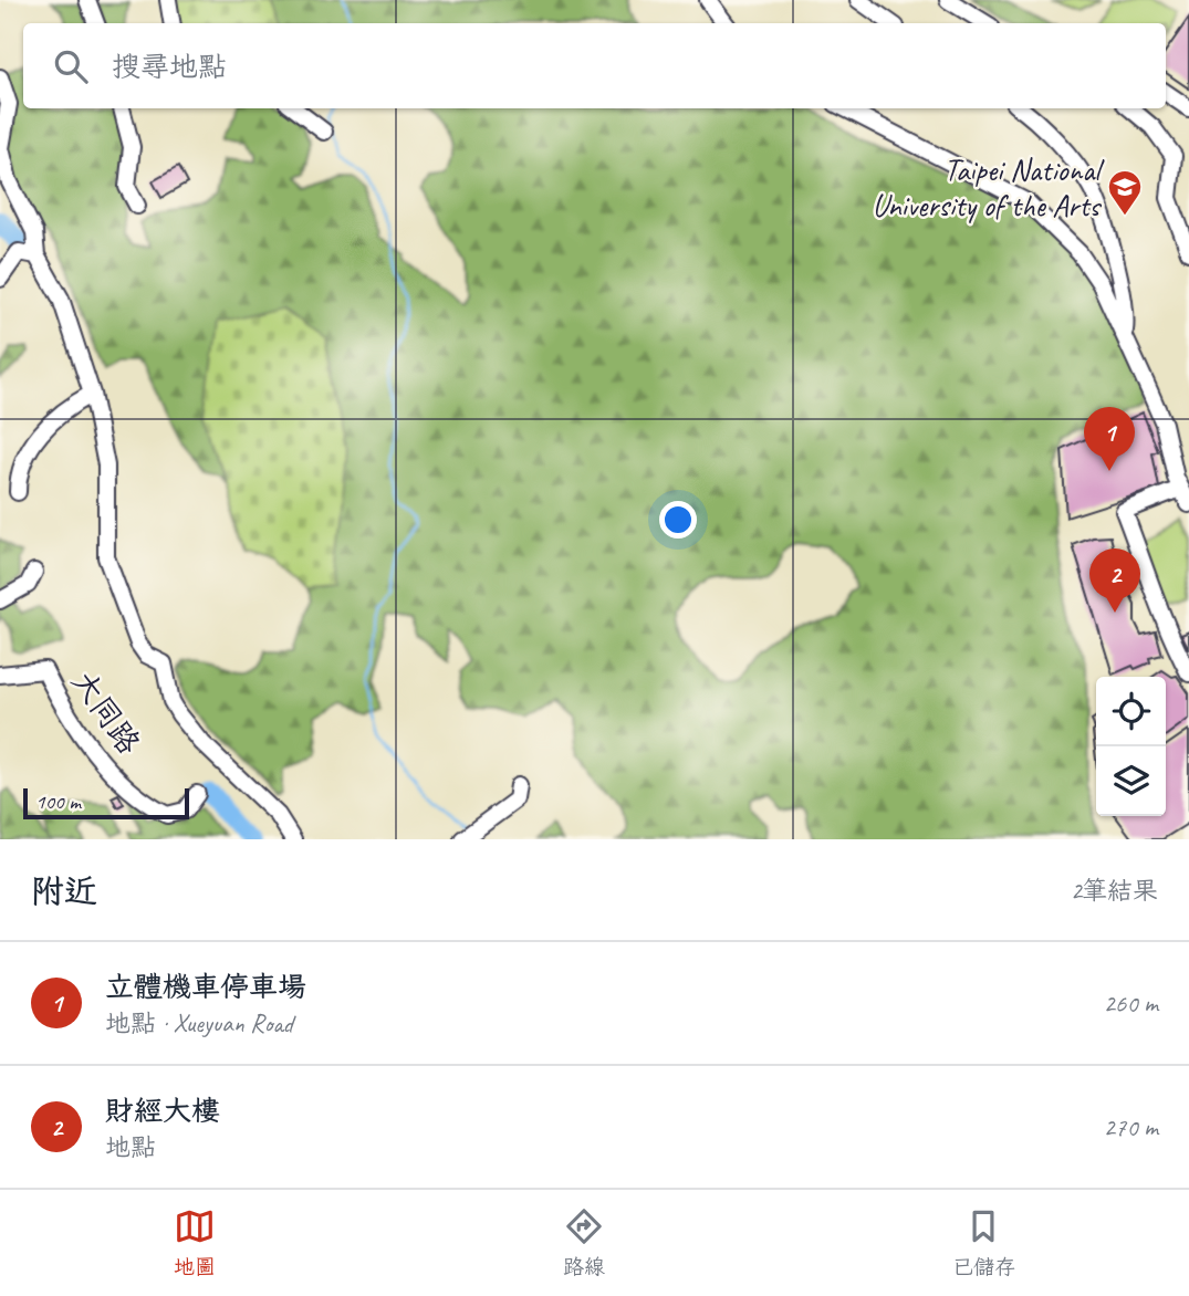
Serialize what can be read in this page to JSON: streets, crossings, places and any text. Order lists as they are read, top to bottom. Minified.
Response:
{"streets":{"street":["大同路"]},"places":{"school or university":["Taipei National University of the Arts"]},"scale_bar":"100 m","page":{"search":"搜尋地點","pins":["1","2"],"scale":"100 m","heading":["附近","2筆結果"],"list":[{"mark":"1","name":"立體機車停車場","note":"地點 · Xueyuan Road","value":"260 m"},{"mark":"2","name":"財經大樓","note":"地點","value":"270 m"}],"nav":["地圖","路線","已儲存"]}}
